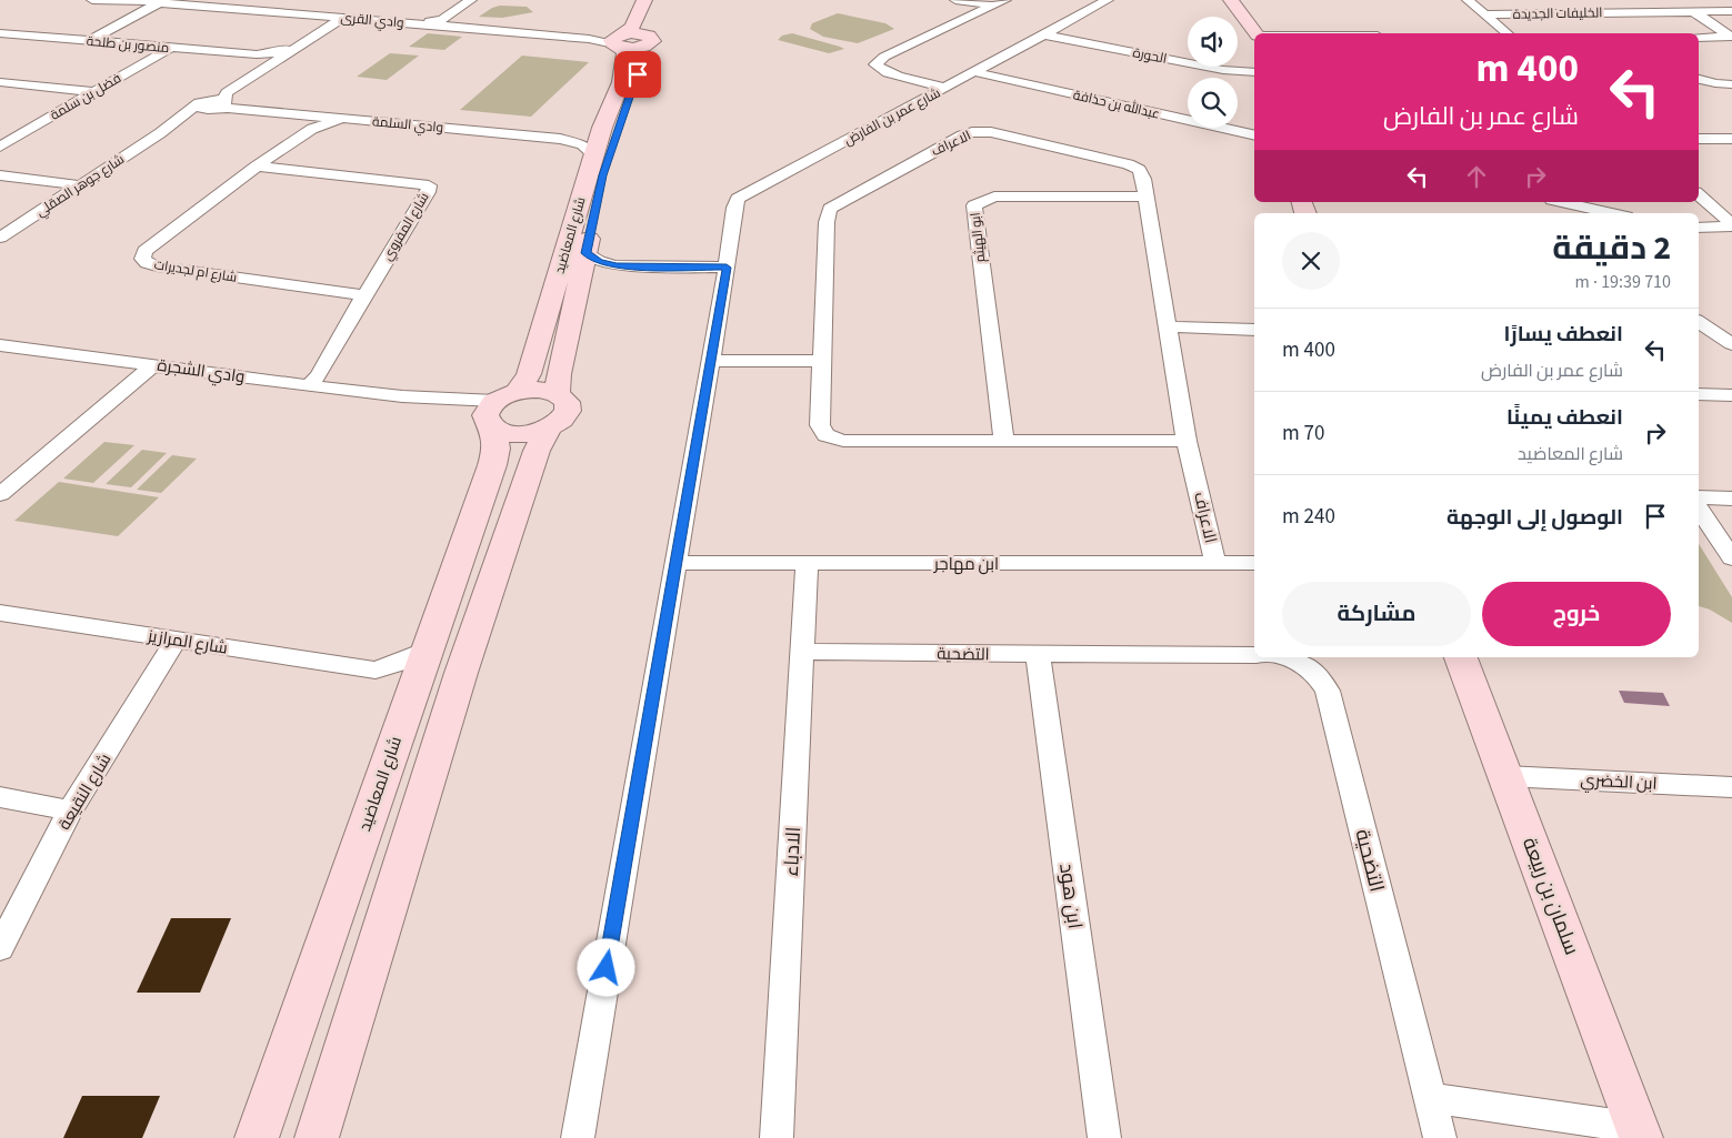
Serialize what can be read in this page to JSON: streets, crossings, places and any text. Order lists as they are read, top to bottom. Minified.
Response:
{"streets":{"street":["الخليفات الجديدة","وادي القرى","منصور بن طلحة","الحورة","فضل بن سلمة","عبدالله بن حذافة","شارع عمر بن الفارض","وادي السلمة","الاعراف","شارع جوهر الصقلي","شارع المفروي","شارع المعاضيد","ابو الهيثم","شارع ام لجديرات","وادي الشجرة","ابن مهاجر","شارع المرازيز","التضحية","ابن الخضري","شارع النقيعة","الادباء","ابن هود","سلمان بن ربيعة"]},"crossings":[["وادي القرى","شارع جوهر الصقلي"],["وادي القرى","شارع المعاضيد"],["منصور بن طلحة","فضل بن سلمة"],["منصور بن طلحة","شارع جوهر الصقلي"],["الحورة","شارع عمر بن الفارض"],["عبدالله بن حذافة","شارع عمر بن الفارض"],["شارع عمر بن الفارض","ابن مهاجر"],["وادي السلمة","شارع جوهر الصقلي"],["وادي السلمة","شارع المعاضيد"],["وادي السلمة","شارع ام لجديرات"],["الاعراف","ابو الهيثم"],["الاعراف","ابن مهاجر"],["شارع المفروي","شارع ام لجديرات"],["شارع المفروي","وادي الشجرة"],["شارع المعاضيد","وادي الشجرة"],["شارع المعاضيد","شارع المرازيز"],["ابن مهاجر","الادباء"],["شارع المرازيز","شارع النقيعة"],["التضحية","الادباء"],["التضحية","ابن هود"],["ابن الخضري","سلمان بن ربيعة"]],"page":{"turn":["400 m","شارع عمر بن الفارض"],"heading":["2 دقيقة","710 m · 19:39"],"list":[{"name":"انعطف يسارًا","note":"شارع عمر بن الفارض","value":"400 m"},{"name":"انعطف يمينًا","note":"شارع المعاضيد","value":"70 m"},{"name":"الوصول إلى الوجهة","value":"240 m"}],"buttons":["خروج","مشاركة"]}}
